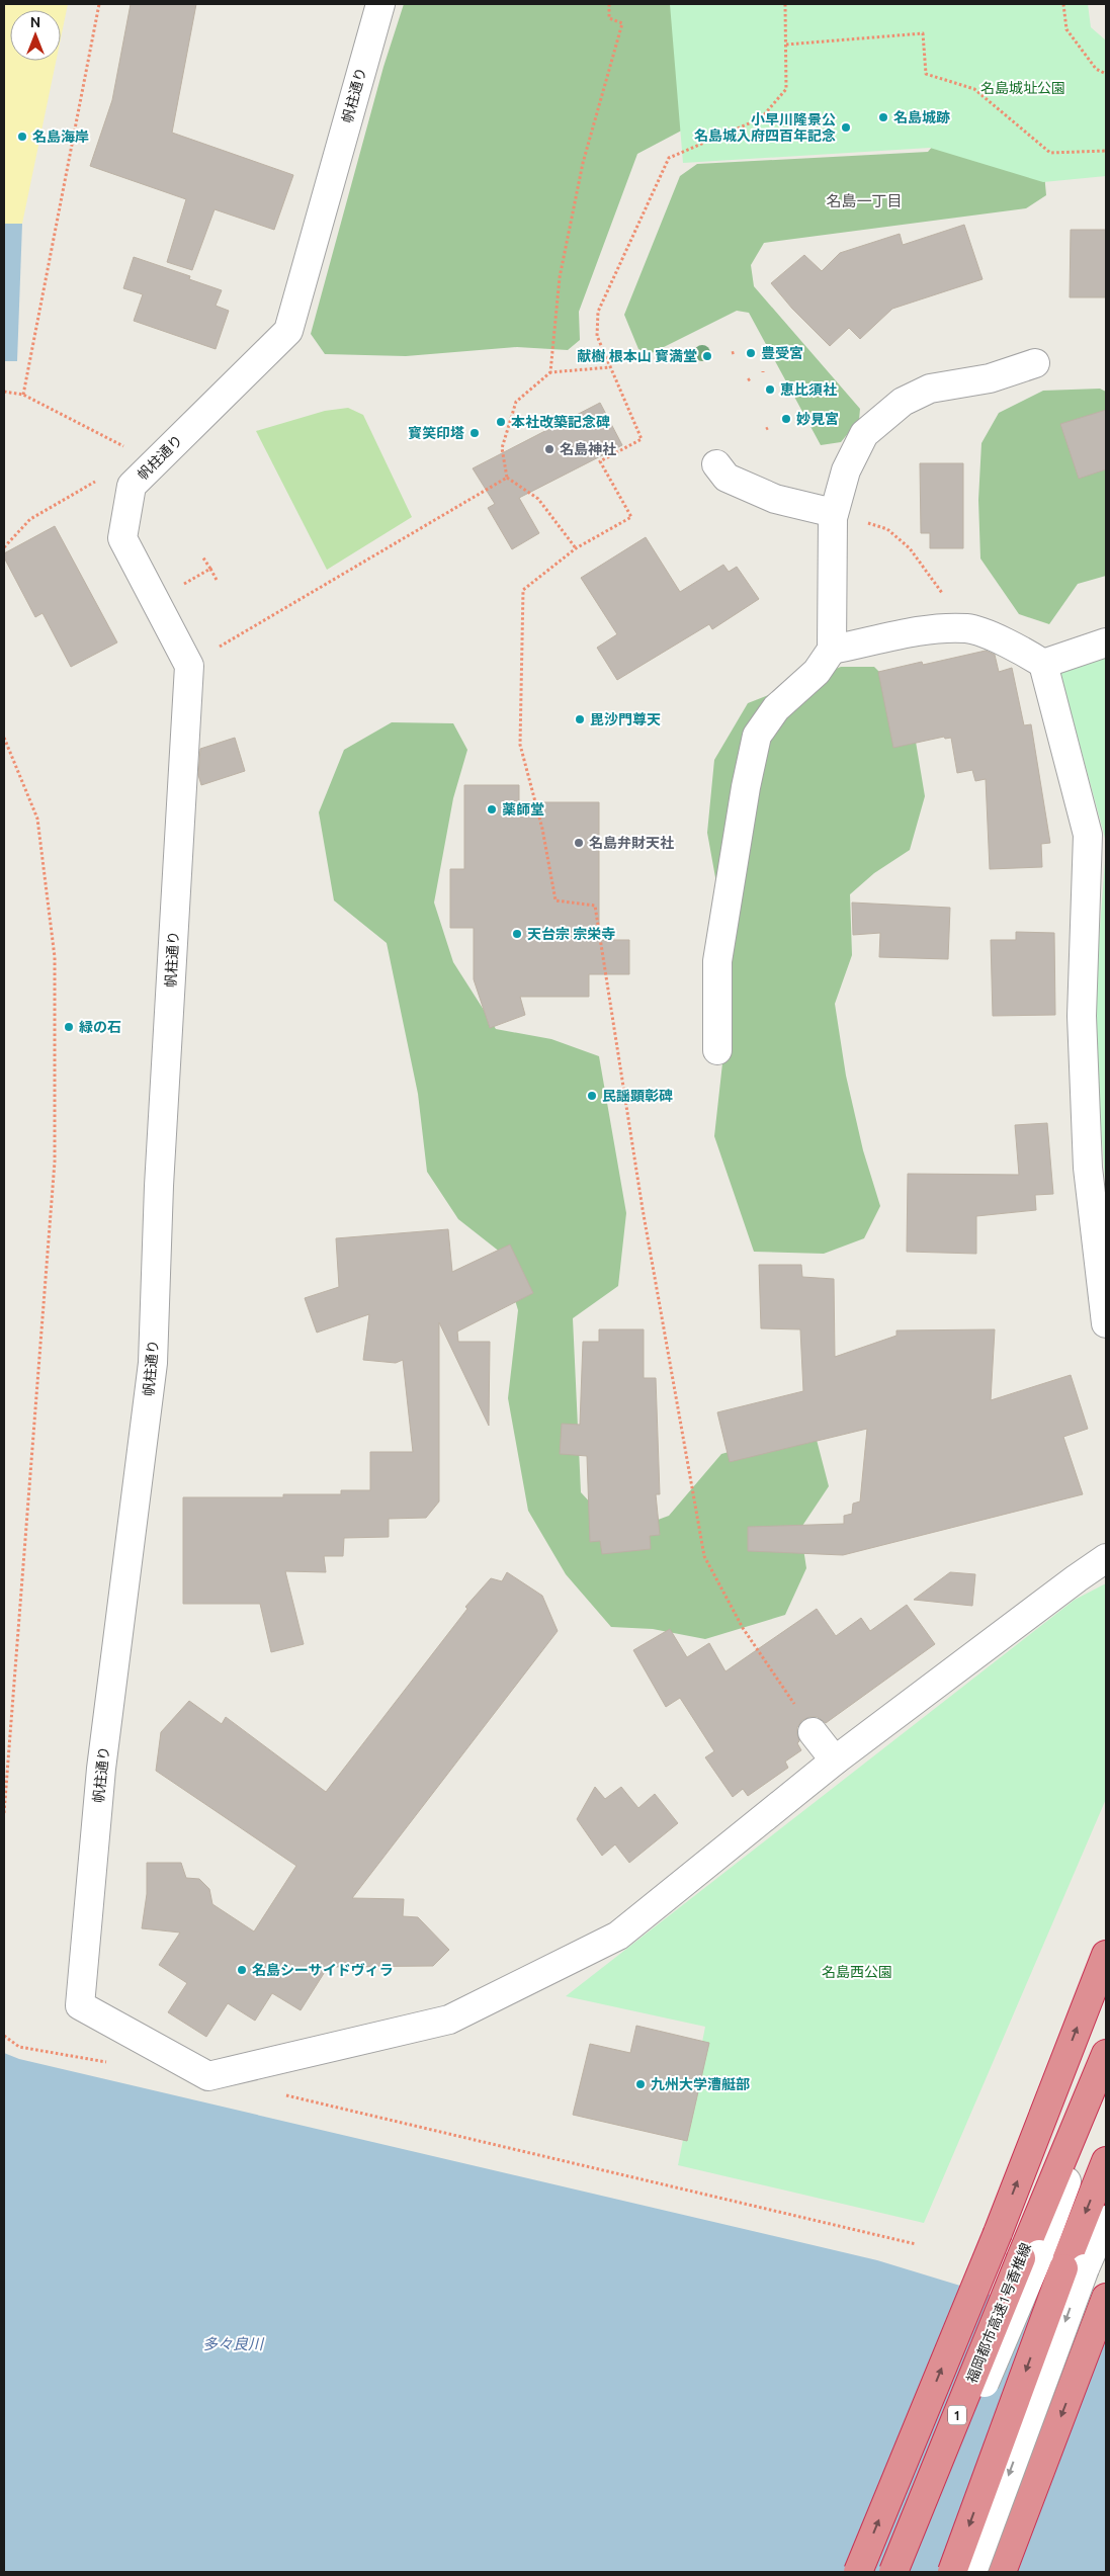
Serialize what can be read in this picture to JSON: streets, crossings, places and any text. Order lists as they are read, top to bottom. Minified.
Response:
{"streets":{"highway":["福岡都市高速1号香椎線","1"],"street":["帆柱通り"]},"districts":["名島一丁目"],"water":["多々良川"],"parks":["名島城址公園","名島西公園"],"places":["名島城跡","小早川隆景公 名島城入府四百年記念","名島海岸","豊受宮","献樹 根本山 寳満堂","恵比須社","妙見宮","本社改築記念碑","寳笑印塔","名島神社","毘沙門尊天","薬師堂","名島弁財天社","天台宗 宗栄寺","緑の石","民謡顕彰碑","名島シーサイドヴィラ","九州大学漕艇部"],"north":"top"}
